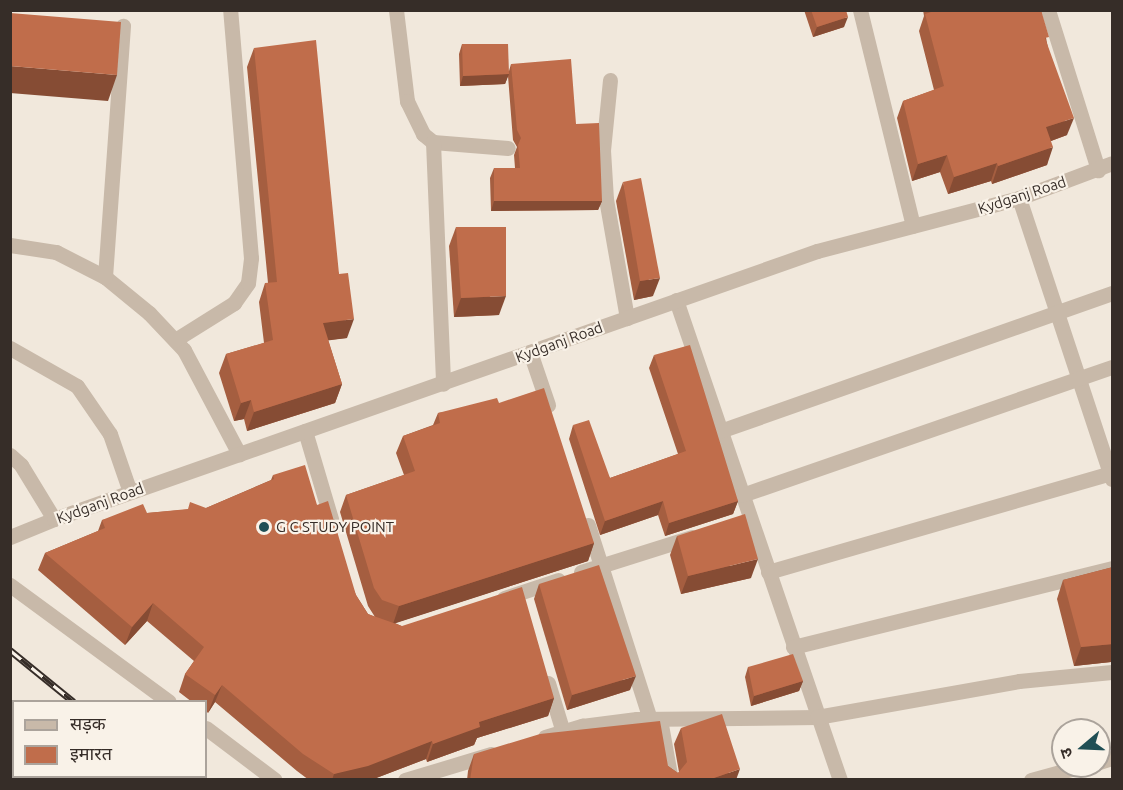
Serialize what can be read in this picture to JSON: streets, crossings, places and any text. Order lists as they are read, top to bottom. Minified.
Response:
{"streets":{"street":["Kydganj Road"]},"places":["G C STUDY POINT"],"legend":["सड़क","इमारत"],"north":"left"}
